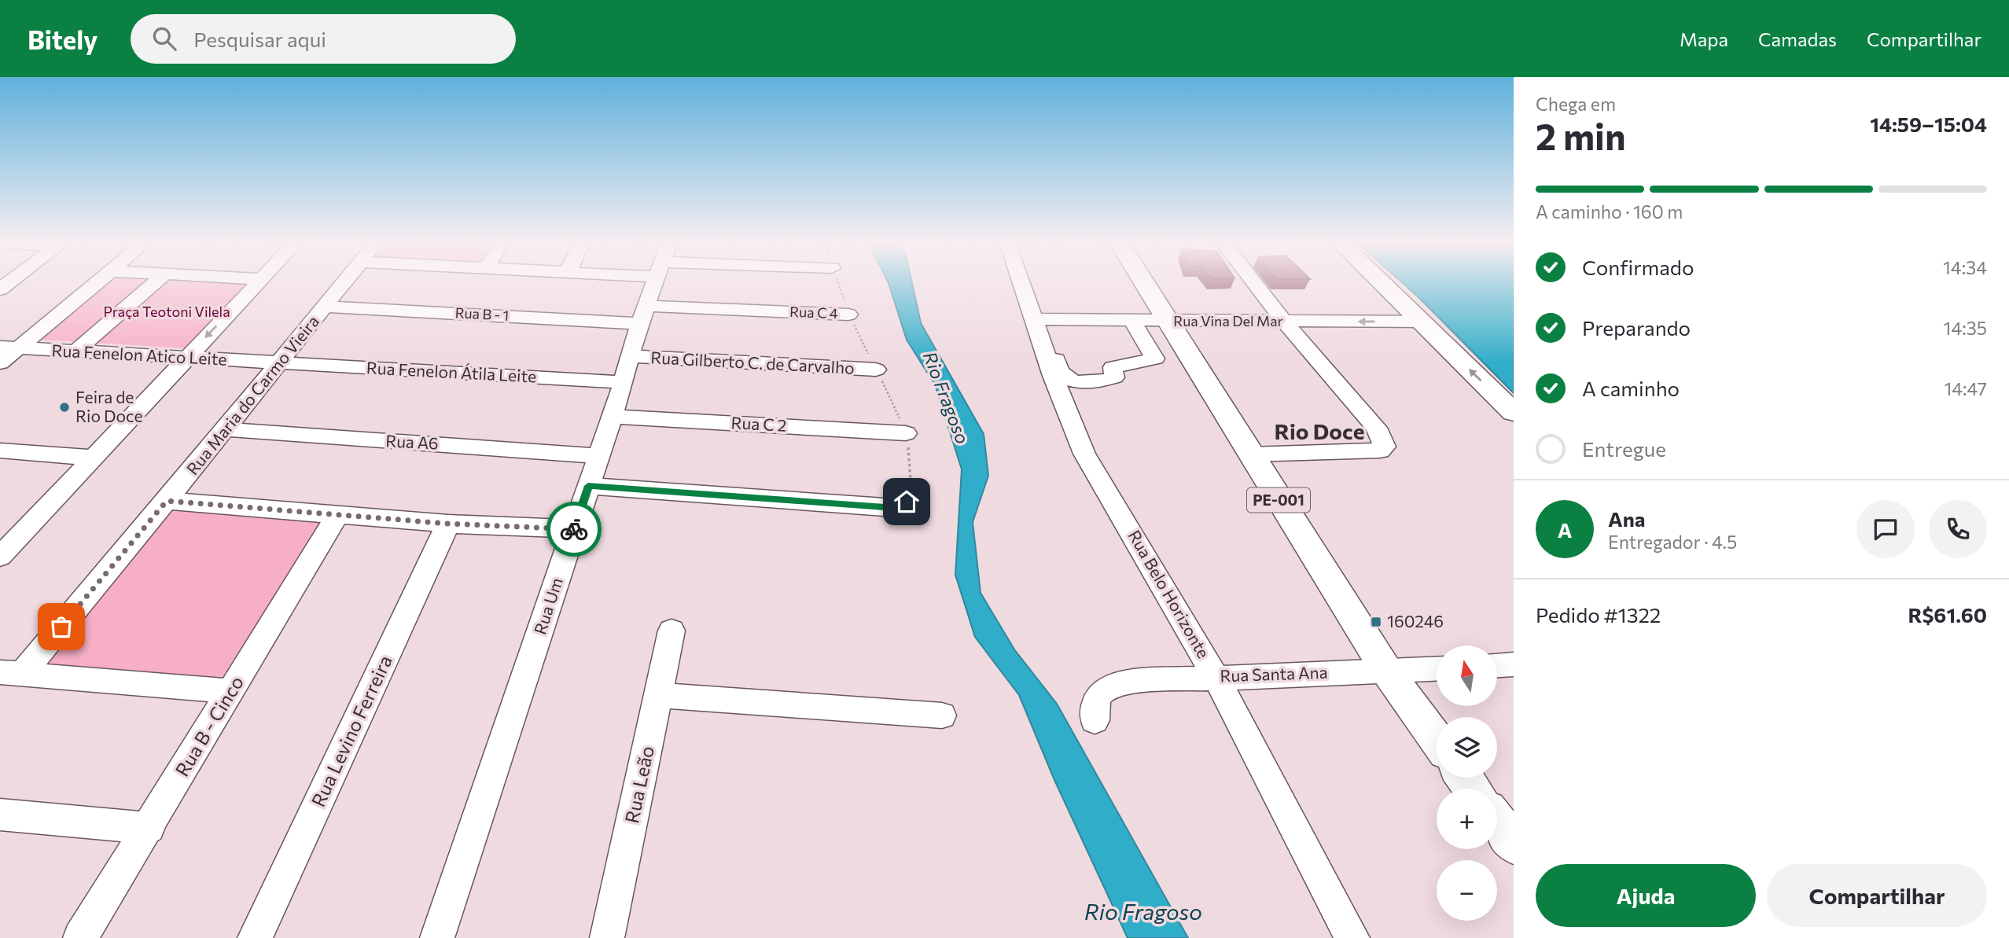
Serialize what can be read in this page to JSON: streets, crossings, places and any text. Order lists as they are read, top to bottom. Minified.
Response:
{"streets":{"main road":["PE-001"],"street":["Rua C 4","Rua B - 1","Rua Vina Del Mar","Rua Fenelon Atico Leite","Rua Gilberto C. de Carvalho","Rua Fenelon Átila Leite","Rua Maria do Carmo Vieira","Rua C 2","Rua A6","Rua Belo Horizonte","Rua Um","Rua Santa Ana","Rua B - Cinco","Rua Levino Ferreira","Rua Leão"]},"crossings":[["Rua C 4","Rua Um"],["Rua B - 1","Rua Maria do Carmo Vieira"],["Rua B - 1","Rua Um"],["Rua Vina Del Mar","PE-001"],["Rua Vina Del Mar","Rua Belo Horizonte"],["Rua Fenelon Atico Leite","Rua Fenelon Átila Leite"],["Rua Fenelon Atico Leite","Rua Maria do Carmo Vieira"],["Rua Gilberto C. de Carvalho","Rua Fenelon Átila Leite"],["Rua Gilberto C. de Carvalho","Rua Um"],["Rua Fenelon Átila Leite","Rua Maria do Carmo Vieira"],["Rua Fenelon Átila Leite","Rua Um"],["Rua Maria do Carmo Vieira","Rua A6"],["Rua C 2","Rua Um"],["Rua A6","Rua Um"],["PE-001","Rua Santa Ana"],["Rua Belo Horizonte","Rua Santa Ana"]],"one_way":["Rua Vina Del Mar"],"districts":["Rio Doce"],"water":["Rio Fragoso"],"parks":["Praça Teotoni Vilela"],"places":{"other":["Feira de Rio Doce"],"transit":["160246"]},"north":"top","page":{"header":"Bitely","search":"Pesquisar aqui","nav":["Mapa","Camadas","Compartilhar"],"heading":["2 min","Chega em","14:59–15:04"],"panel":["Ana","Entregador · 4.5","Pedido #1322","R$61.60"],"bar":"A caminho · 160 m","list":[["Confirmado","14:34"],["Preparando","14:35"],["A caminho","14:47"],"Entregue"],"round":"A","map_buttons":["+","−"],"buttons":["Ajuda","Compartilhar"]}}
